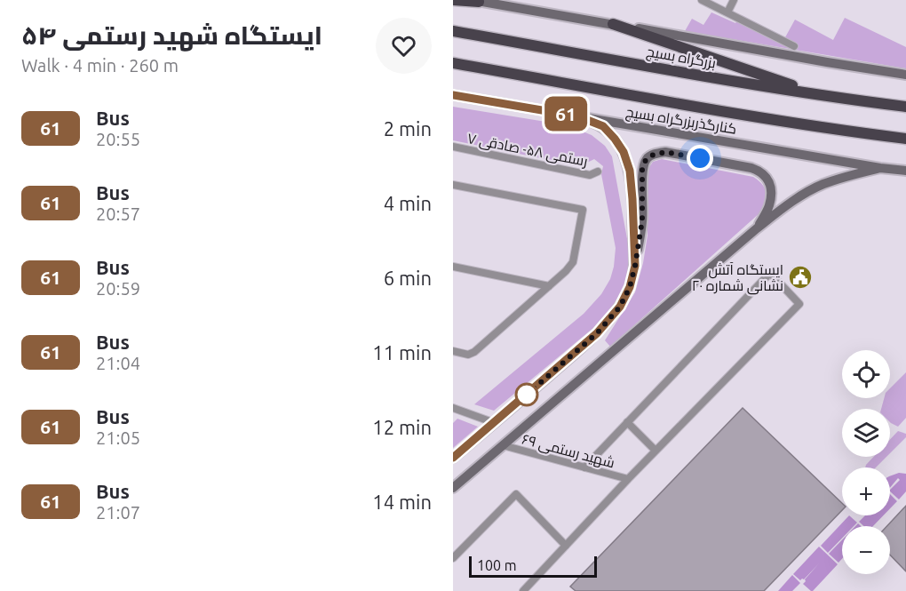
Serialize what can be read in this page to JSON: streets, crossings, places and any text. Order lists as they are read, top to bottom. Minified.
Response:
{"streets":{"highway":["بزرگراه بسیج"],"main road":["کنارگذربزرگراه بسیج"],"street":["رستمی ۵۸- صادقی ۷","شهید رستمی ۶۹"]},"places":{"public building":["ایستگاه آتش نشانی شماره ۲۰"]},"lines":["bus line 61"],"scale_bar":"100 m","page":{"heading":["ایستگاه شهید رستمی ۵۴","Walk · 4 min · 260 m"],"on_map":"61","list":[{"mark":"61","name":"Bus","note":"20:55","value":"2 min"},{"mark":"61","name":"Bus","note":"20:57","value":"4 min"},{"mark":"61","name":"Bus","note":"20:59","value":"6 min"},{"mark":"61","name":"Bus","note":"21:04","value":"11 min"},{"mark":"61","name":"Bus","note":"21:05","value":"12 min"},{"mark":"61","name":"Bus","note":"21:07","value":"14 min"}],"map_buttons":["+","−"],"scale":"100 m"}}
